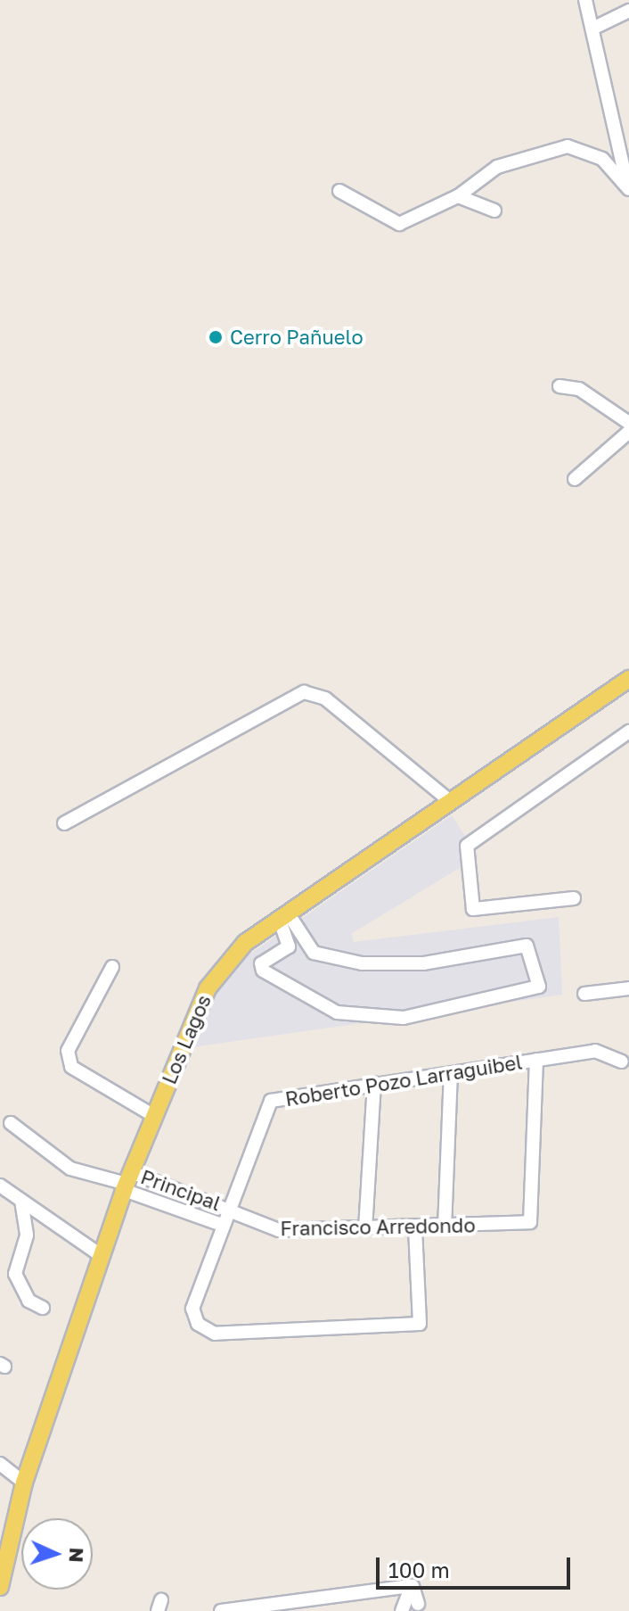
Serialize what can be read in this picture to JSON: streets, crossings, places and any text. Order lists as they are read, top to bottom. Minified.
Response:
{"streets":{"main road":["Los Lagos"],"street":["Roberto Pozo Larraguibel","Principal","Francisco Arredondo"]},"crossings":[["Los Lagos","Principal"],["Roberto Pozo Larraguibel","Principal"],["Roberto Pozo Larraguibel","Francisco Arredondo"],["Principal","Francisco Arredondo"]],"places":["Cerro Pañuelo"],"scale_bar":"100 m","north":"right"}
